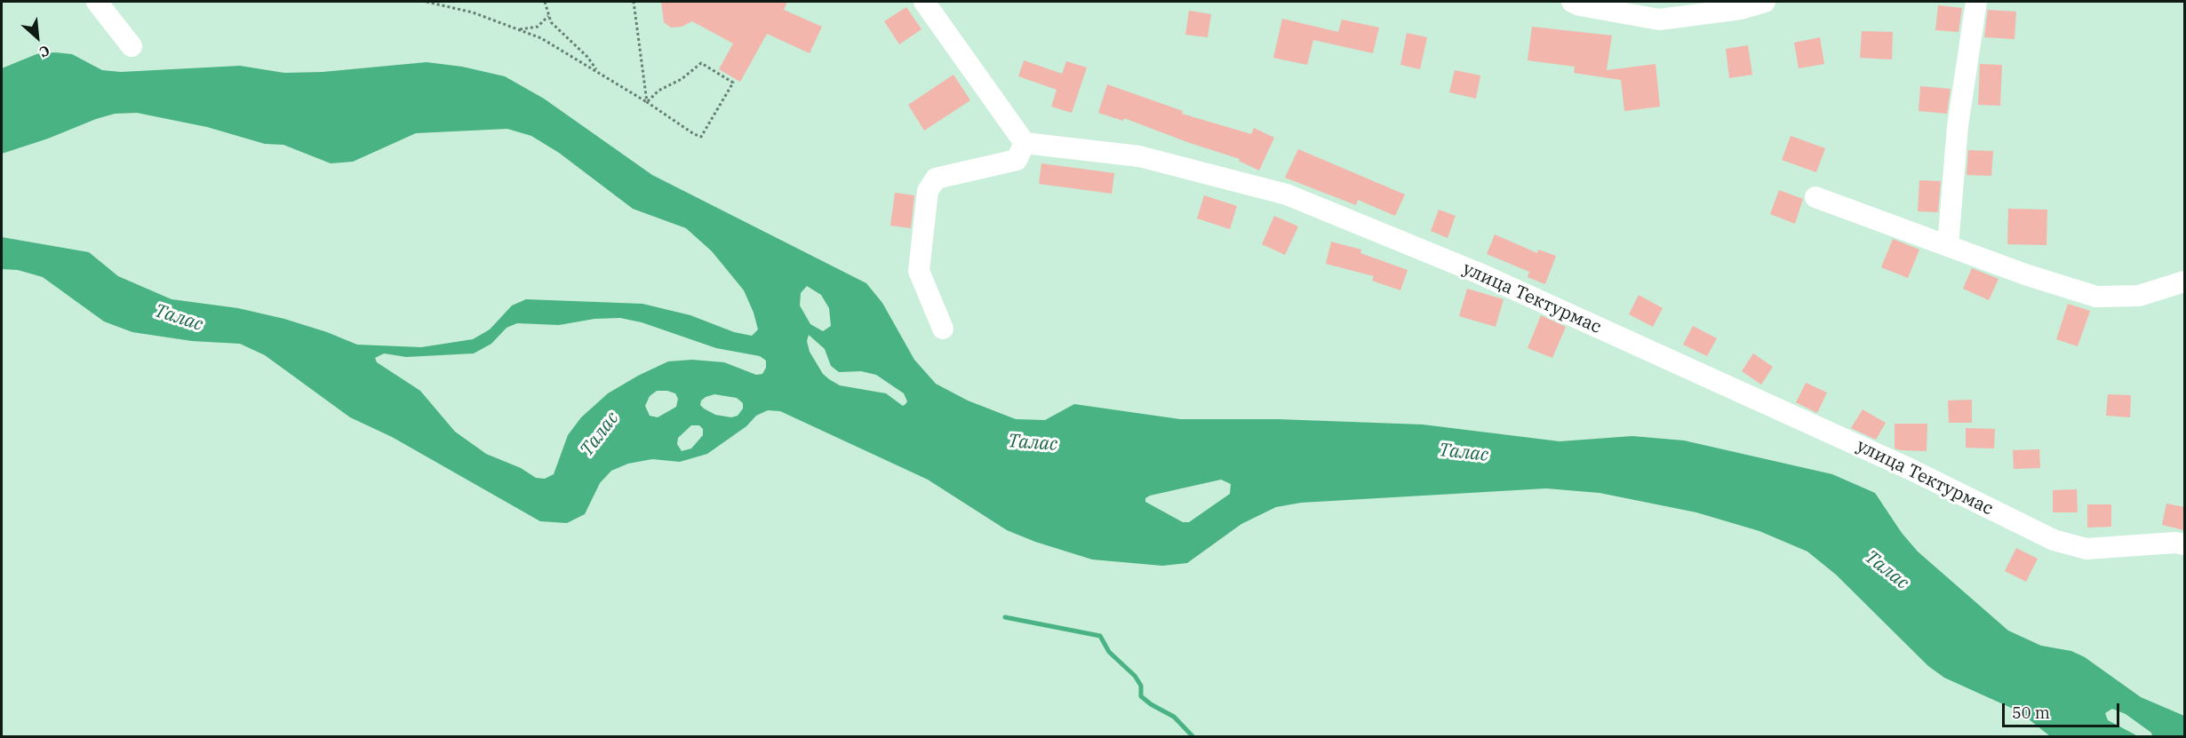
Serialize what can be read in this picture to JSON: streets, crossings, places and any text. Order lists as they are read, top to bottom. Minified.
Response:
{"streets":{"street":["улица Тектурмас"]},"water":["Талас"],"scale_bar":"50 m","north":"bottom right"}
